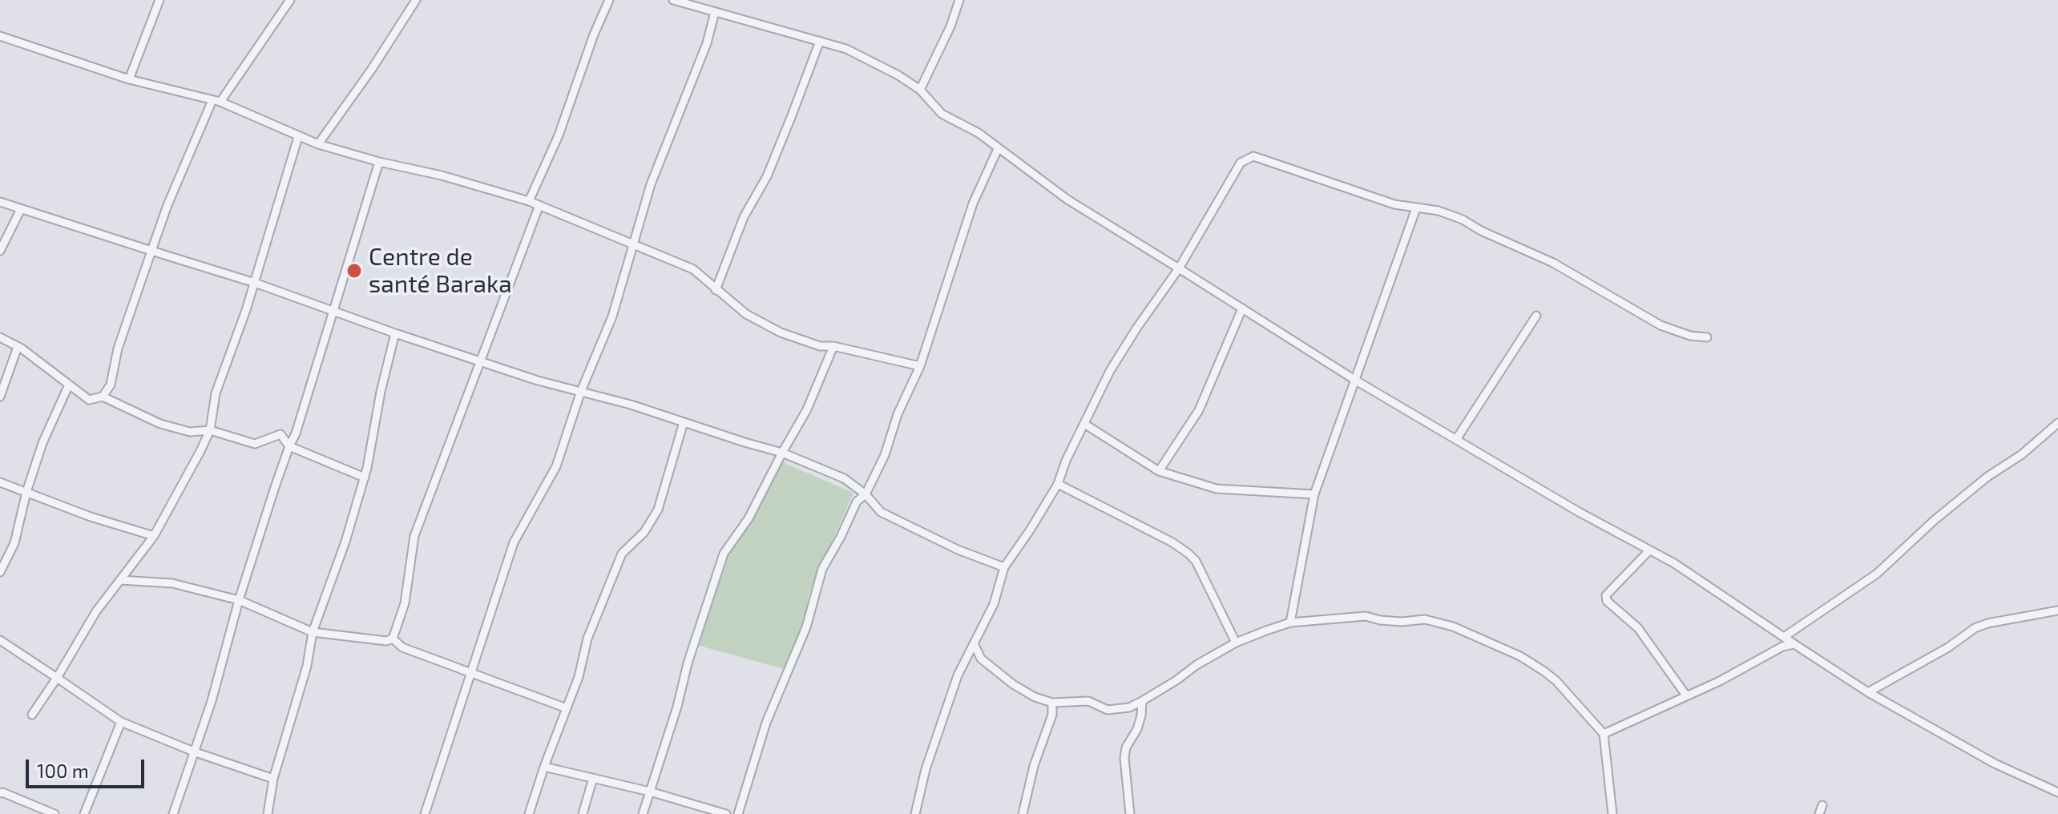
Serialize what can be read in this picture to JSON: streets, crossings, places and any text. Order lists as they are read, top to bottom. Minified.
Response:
{"places":["Centre de santé Baraka"],"scale_bar":"100 m"}
